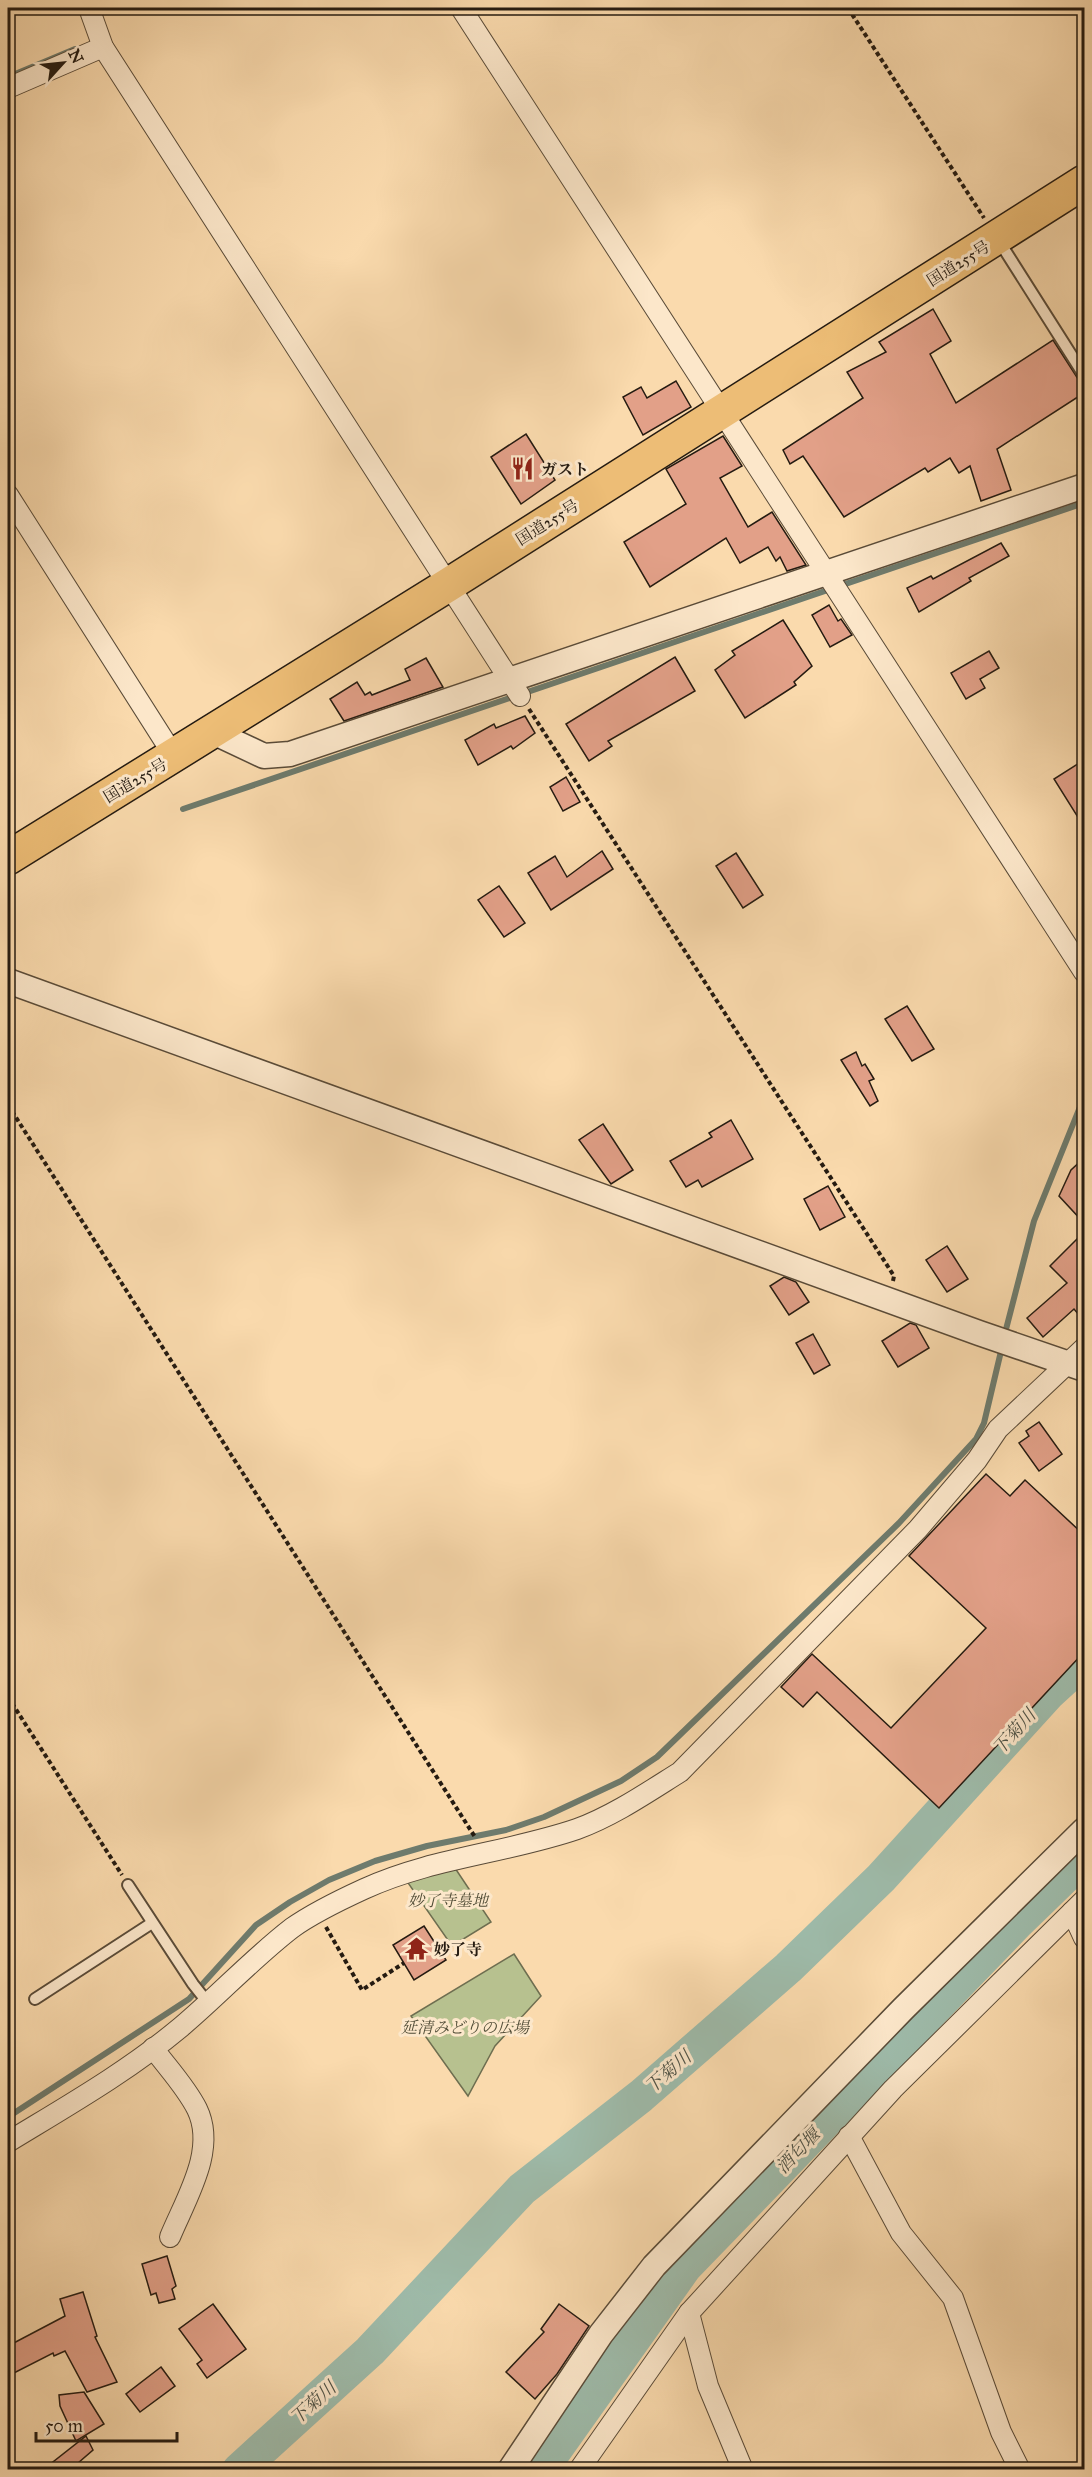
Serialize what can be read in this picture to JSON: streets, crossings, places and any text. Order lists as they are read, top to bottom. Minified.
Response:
{"streets":{"highway":["国道255号"]},"water":["下菊川","酒匂堰"],"parks":["妙了寺墓地","延清みどりの広場"],"places":{"restaurant":["ガスト"],"temple":["妙了寺"]},"scale_bar":"50 m","north":"top right"}
